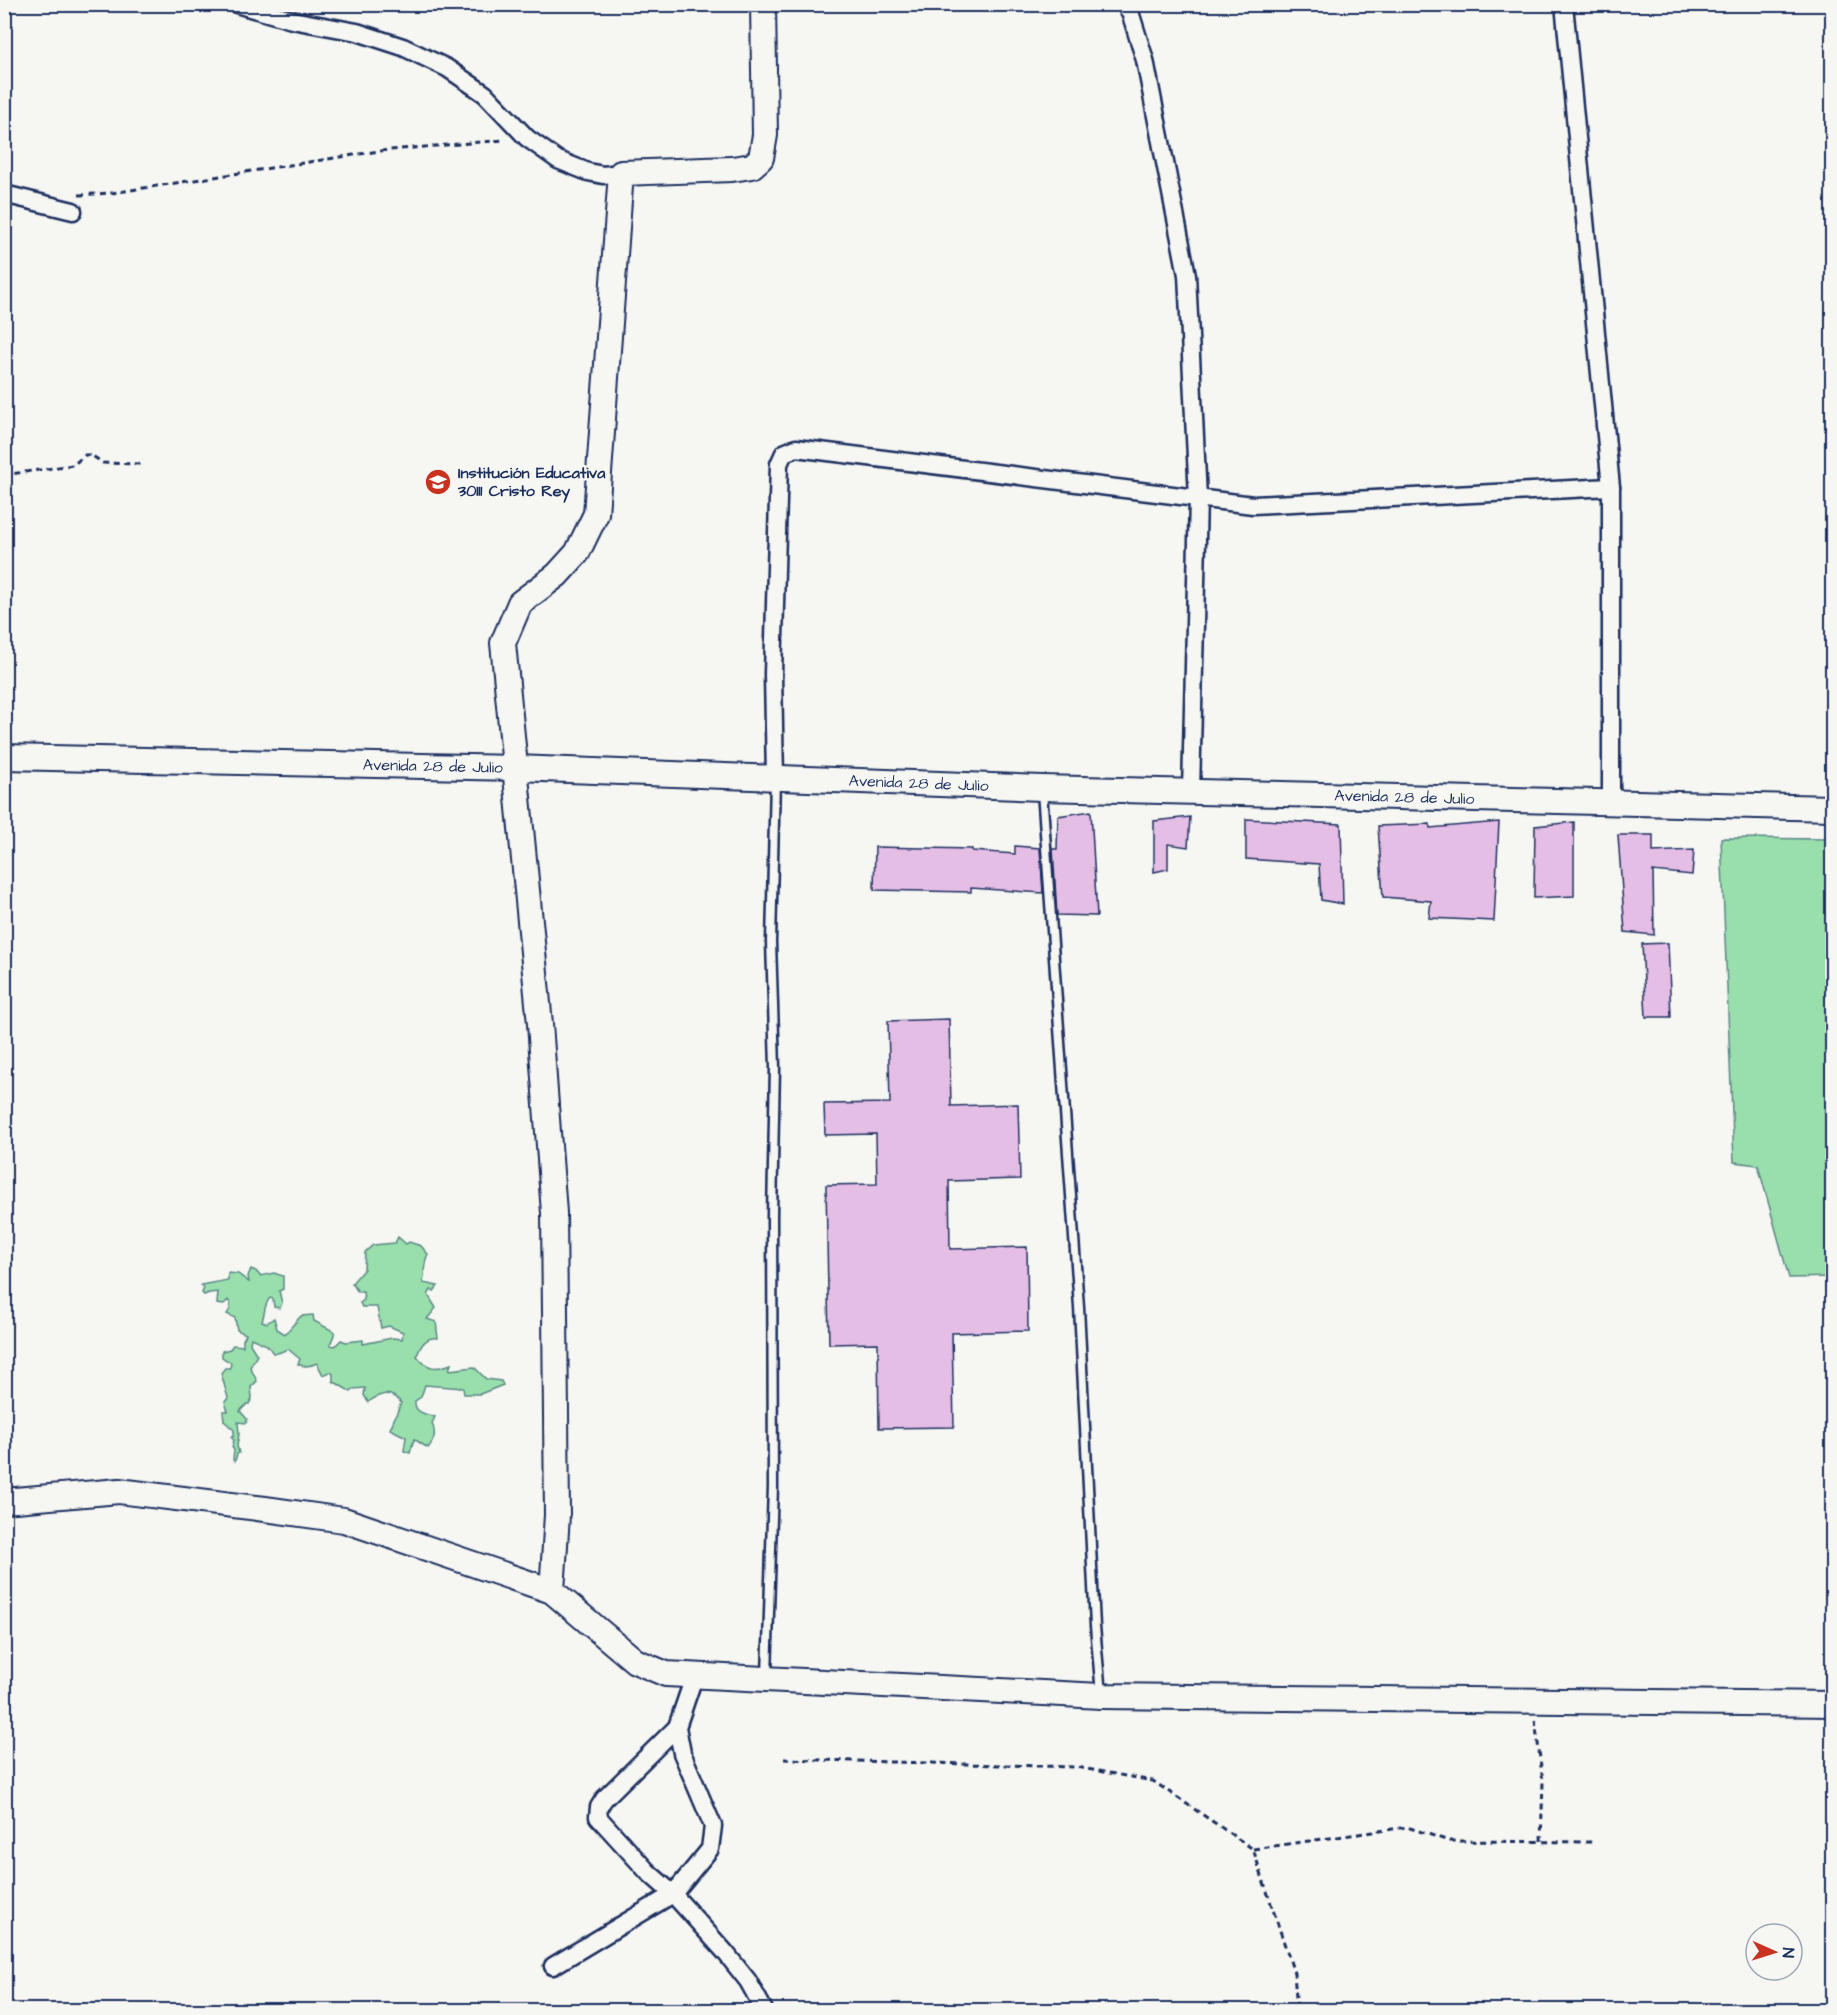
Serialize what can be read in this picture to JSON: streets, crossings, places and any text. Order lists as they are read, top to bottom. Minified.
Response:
{"streets":{"street":["Avenida 28 de Julio"]},"places":{"school or university":["Institución Educativa 30111 Cristo Rey"]},"north":"right"}
